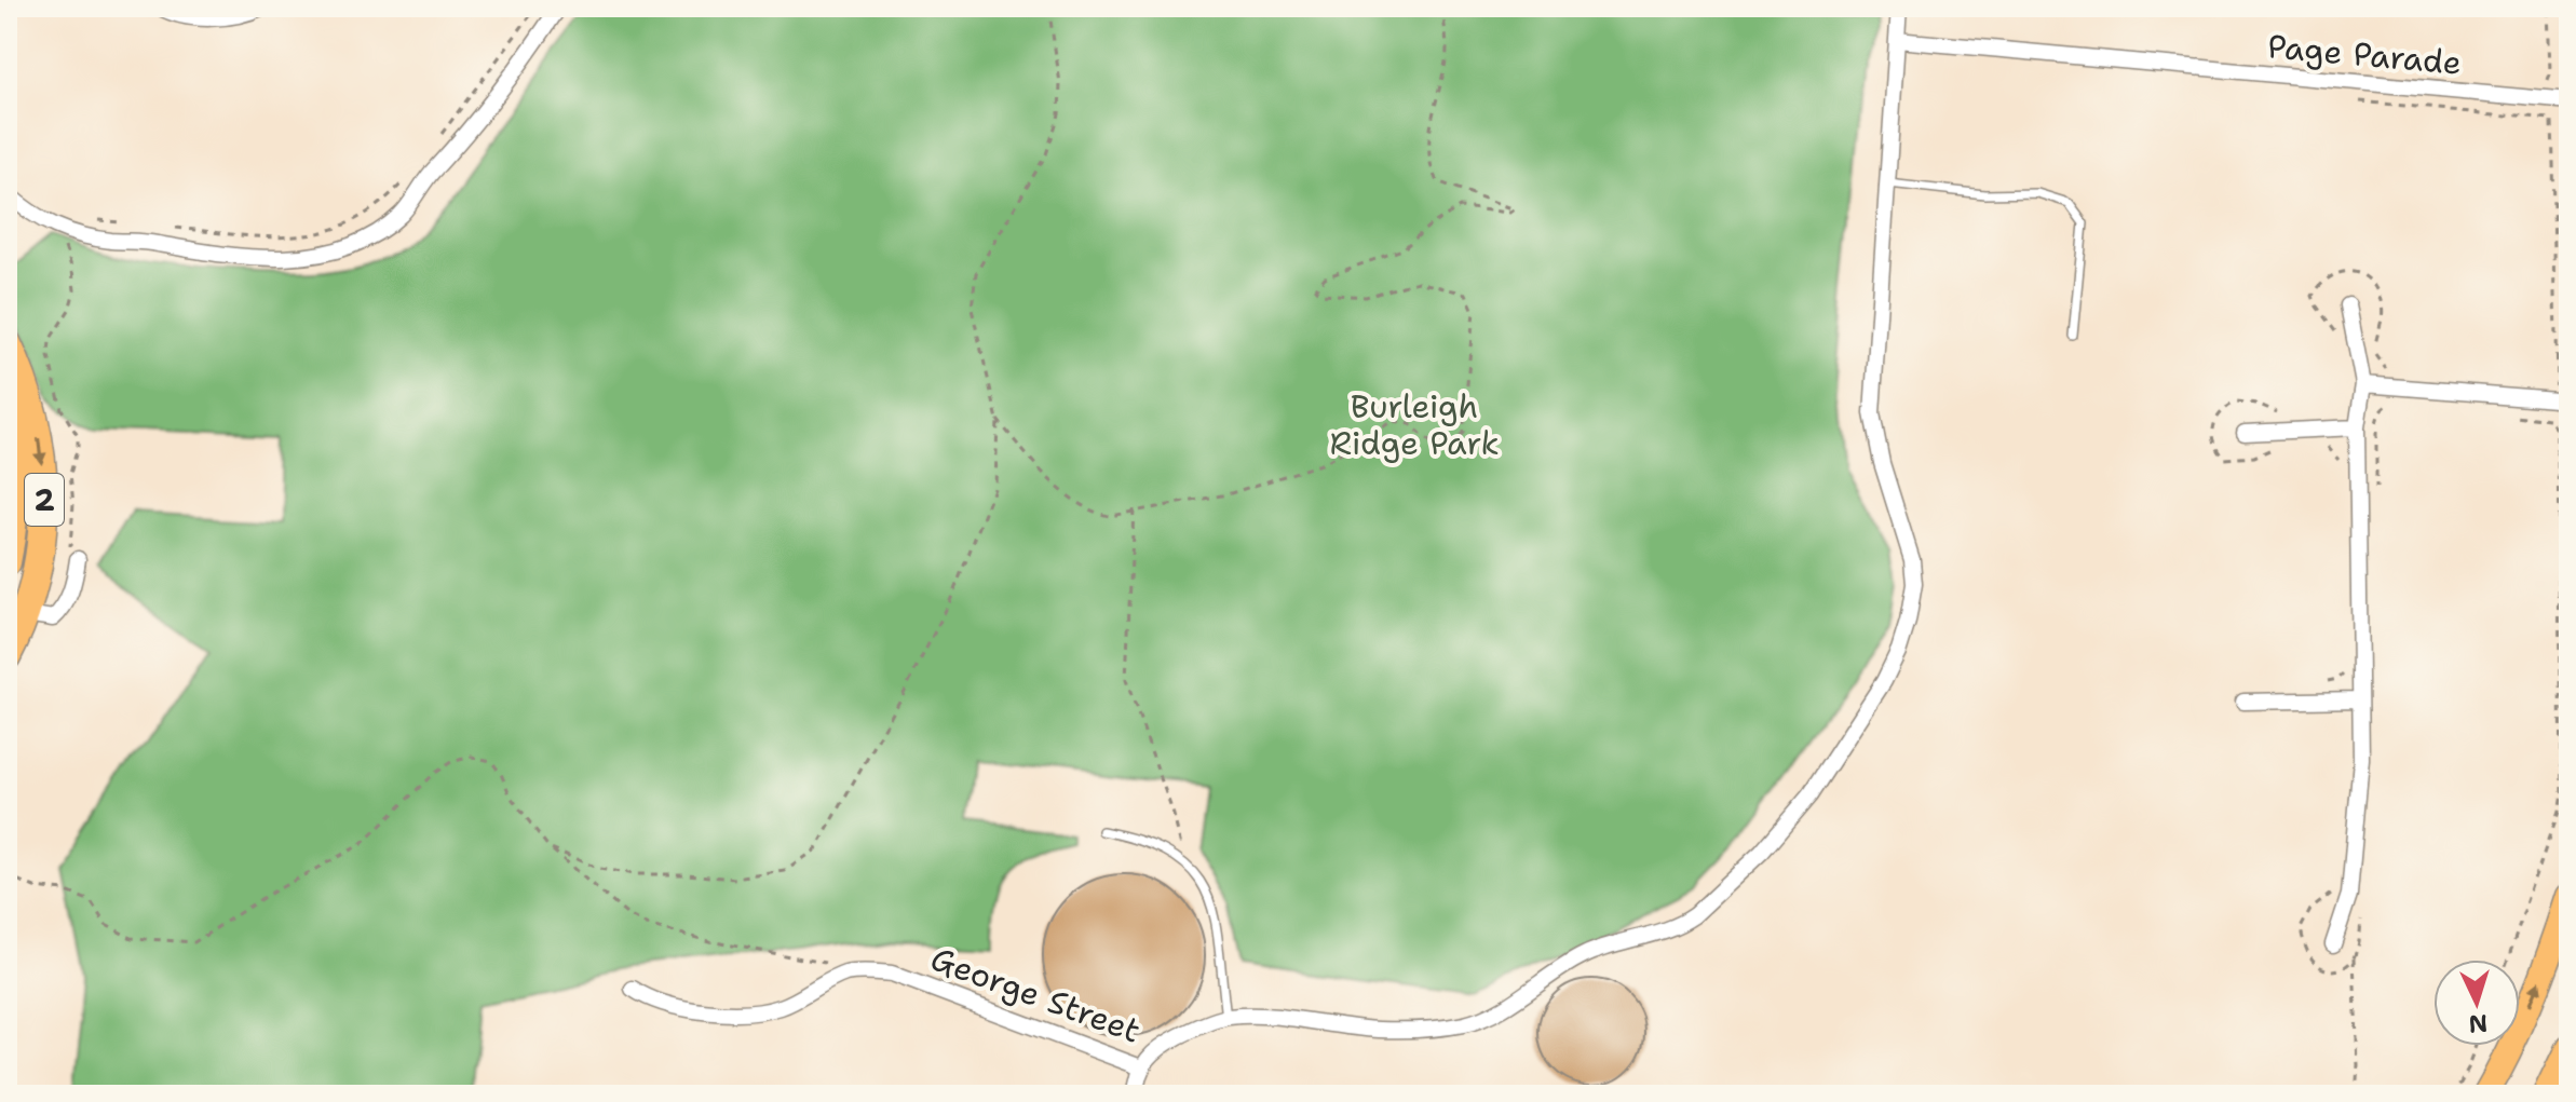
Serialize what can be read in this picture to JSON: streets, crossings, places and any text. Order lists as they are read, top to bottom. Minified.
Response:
{"streets":{"highway":["2"],"street":["Page Parade","George Street"]},"crossings":[["Page Parade","George Street"]],"parks":["Burleigh Ridge Park"],"north":"bottom"}
